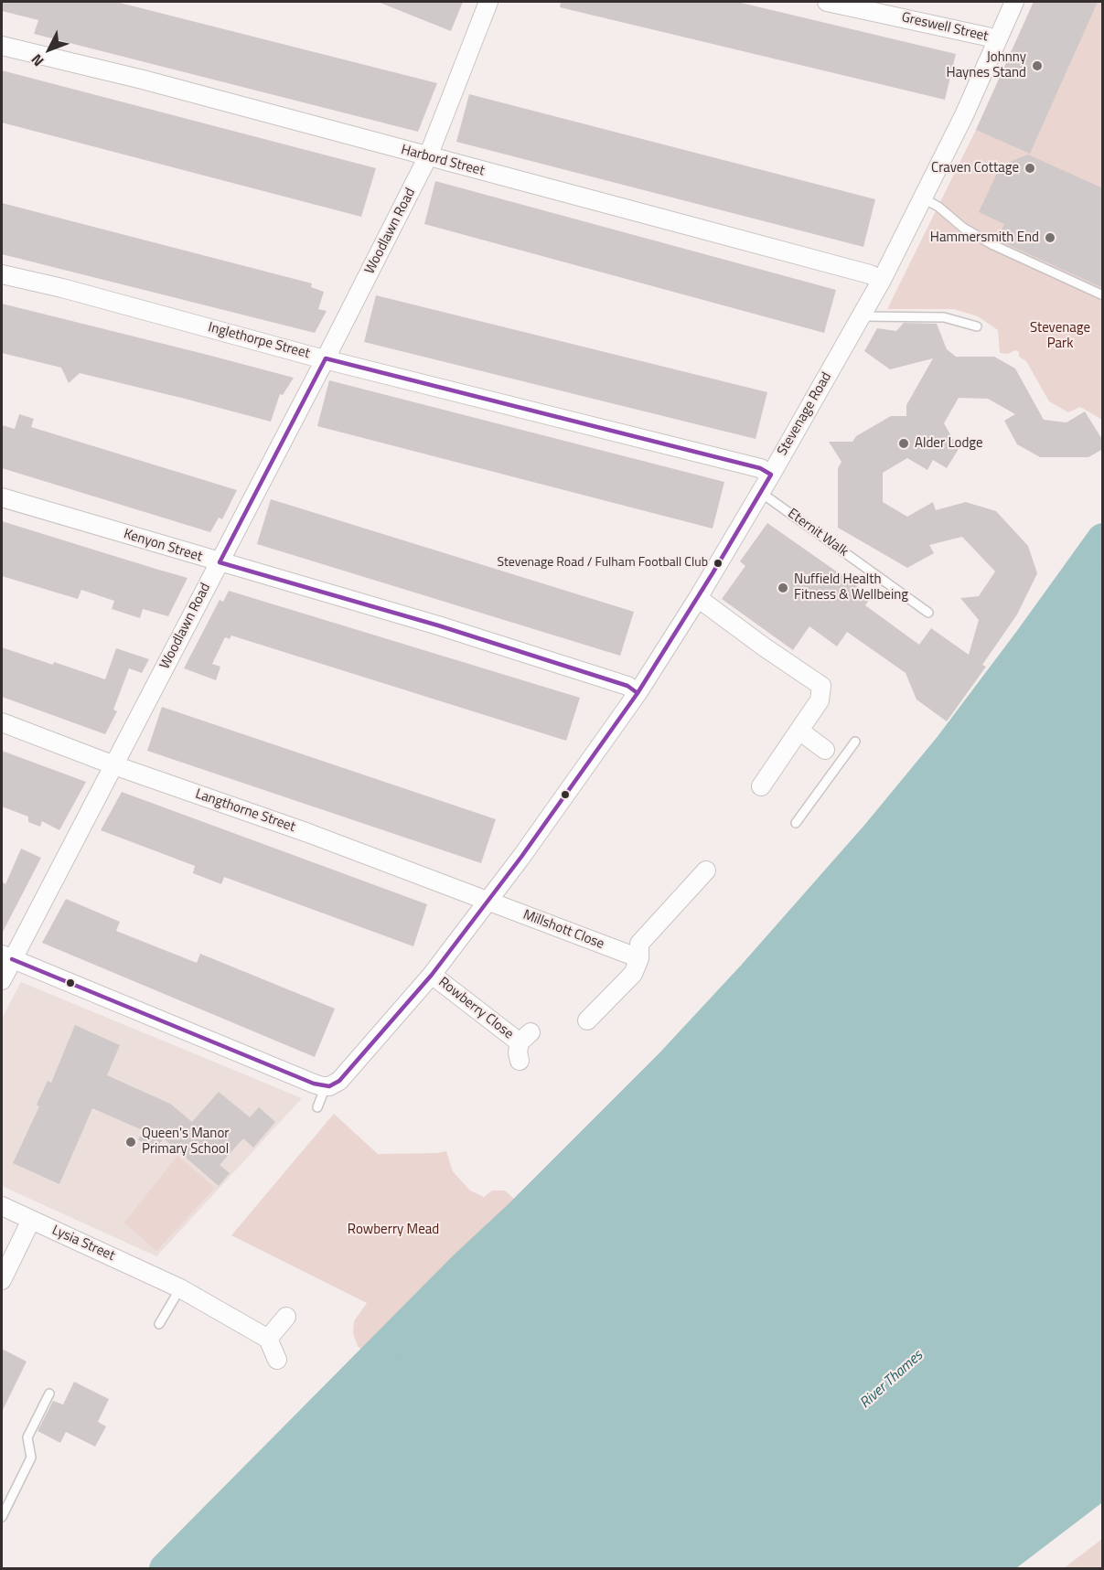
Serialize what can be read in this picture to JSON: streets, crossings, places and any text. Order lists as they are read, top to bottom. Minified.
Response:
{"streets":{"street":["Greswell Street","Harbord Street","Woodlawn Road","Inglethorpe Street","Stevenage Road","Kenyon Street","Langthorne Street","Millshott Close","Rowberry Close","Lysia Street"],"lane":["Eternit Walk"]},"crossings":[["Greswell Street","Stevenage Road"],["Harbord Street","Woodlawn Road"],["Harbord Street","Stevenage Road"],["Woodlawn Road","Inglethorpe Street"],["Woodlawn Road","Kenyon Street"],["Woodlawn Road","Langthorne Street"],["Inglethorpe Street","Stevenage Road"],["Stevenage Road","Eternit Walk"],["Stevenage Road","Kenyon Street"],["Stevenage Road","Langthorne Street"],["Stevenage Road","Millshott Close"],["Stevenage Road","Rowberry Close"],["Langthorne Street","Millshott Close"]],"water":["River Thames"],"parks":["Stevenage Park","Rowberry Mead"],"places":["Johnny Haynes Stand","Craven Cottage","Hammersmith End","Alder Lodge","Stevenage Road / Fulham Football Club","Nuffield Health Fitness & Wellbeing","Queen's Manor Primary School"],"north":"bottom left"}
